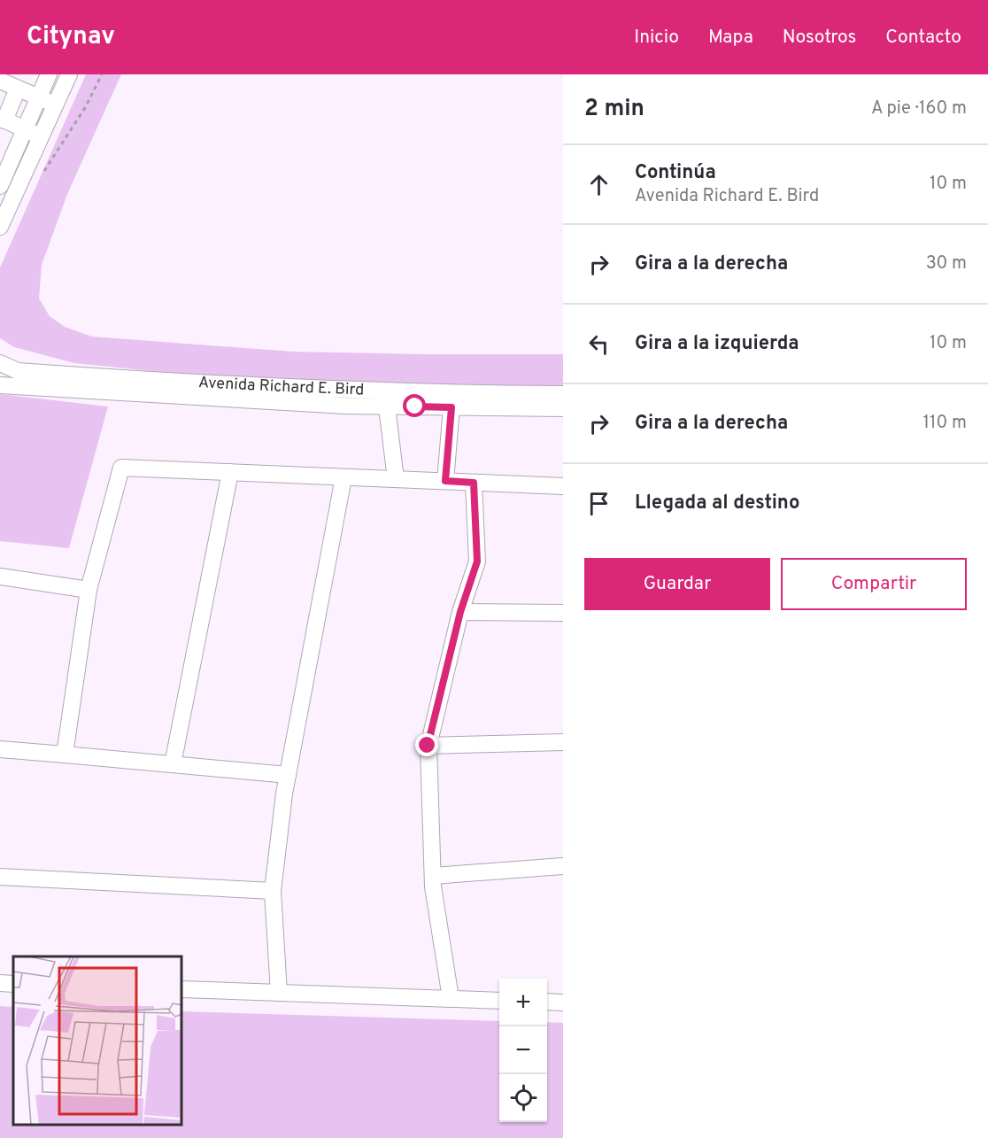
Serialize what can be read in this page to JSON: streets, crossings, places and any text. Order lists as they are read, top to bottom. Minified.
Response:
{"streets":{"street":["Avenida Richard E. Bird"]},"page":{"header":"Citynav","nav":["Inicio","Mapa","Nosotros","Contacto"],"heading":["2 min","A pie · 160 m"],"list":[["Continúa","Avenida Richard E. Bird","10 m"],["Gira a la derecha","30 m"],["Gira a la izquierda","10 m"],["Gira a la derecha","110 m"],"Llegada al destino"],"buttons":["Guardar","Compartir"],"map_buttons":["+","−"]}}
